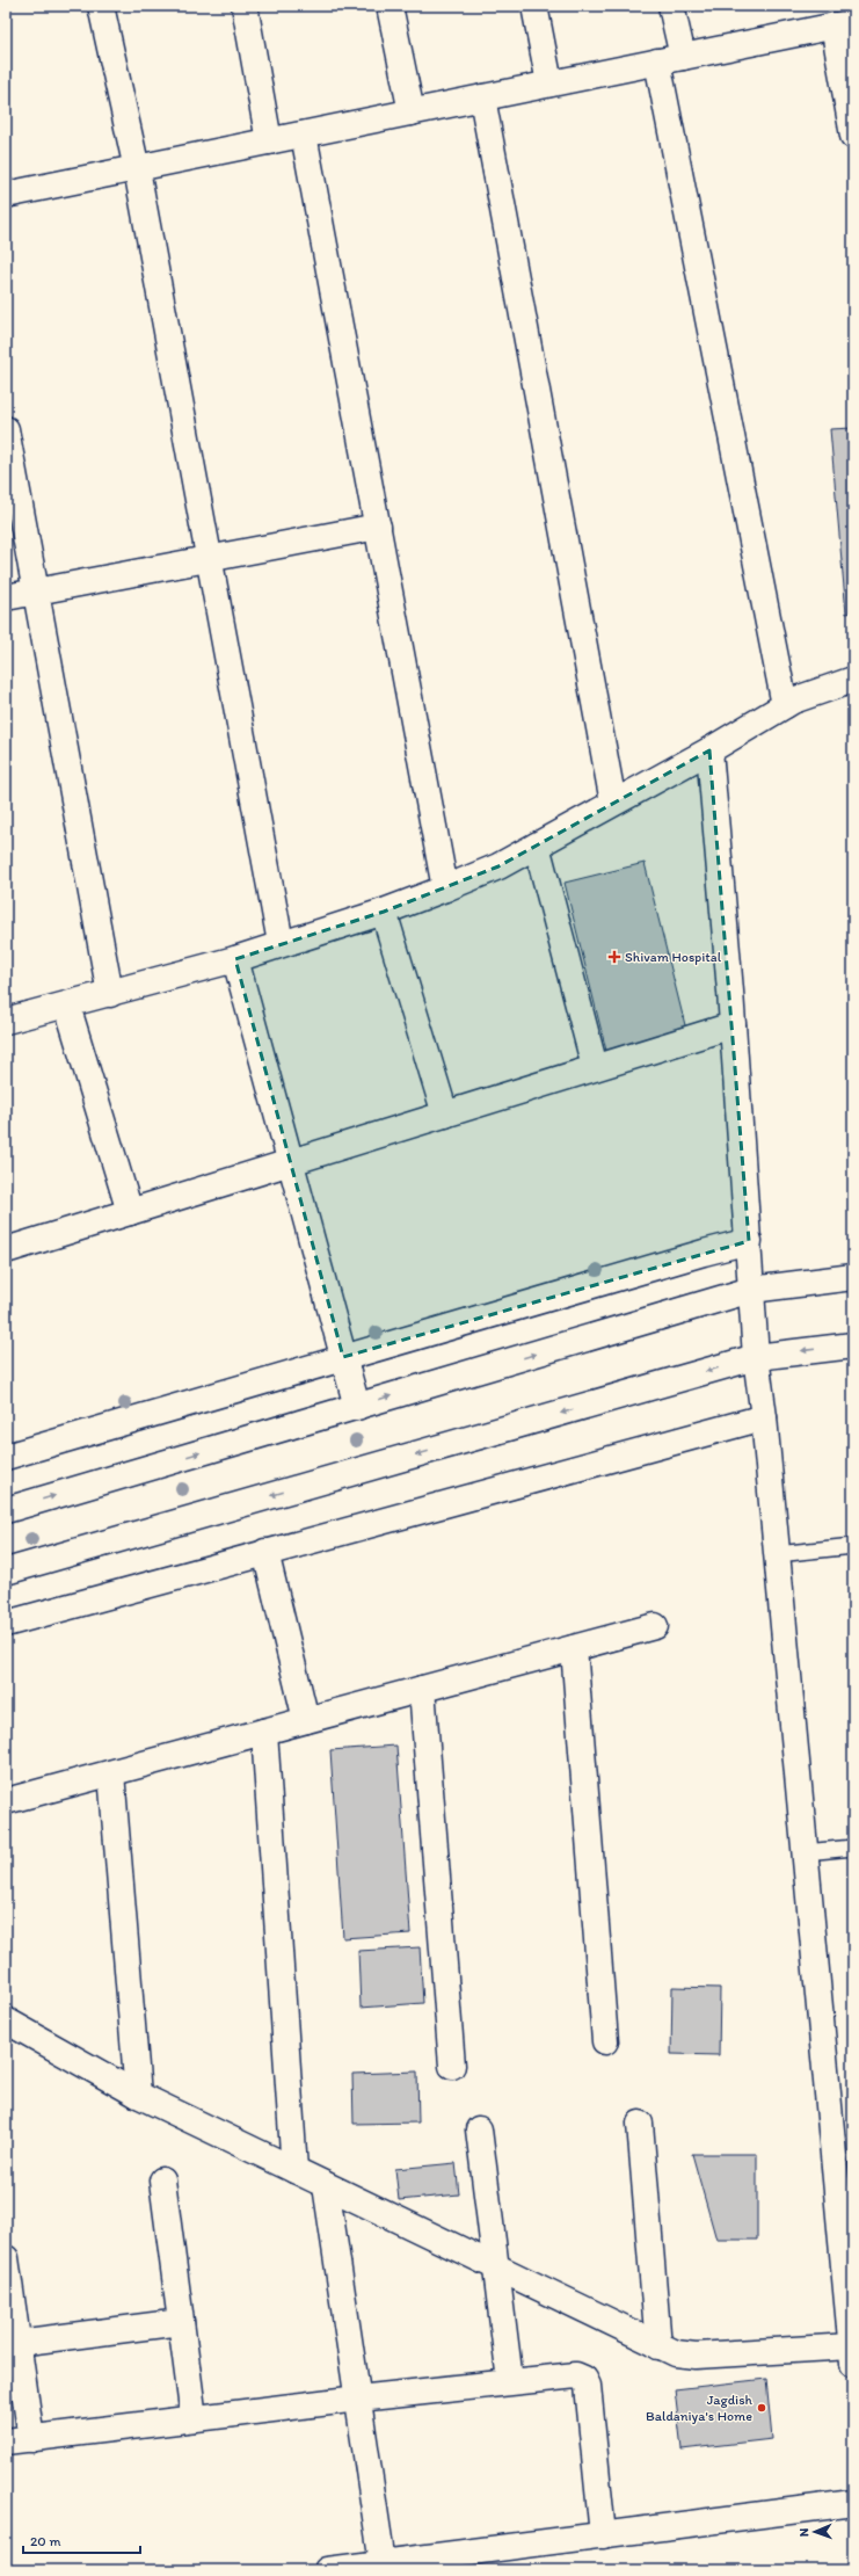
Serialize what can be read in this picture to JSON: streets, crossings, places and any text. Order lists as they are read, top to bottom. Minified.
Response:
{"places":{"health":["Shivam Hospital"],"other":["Jagdish Baldaniya's Home"]},"scale_bar":"20 m","north":"left"}
